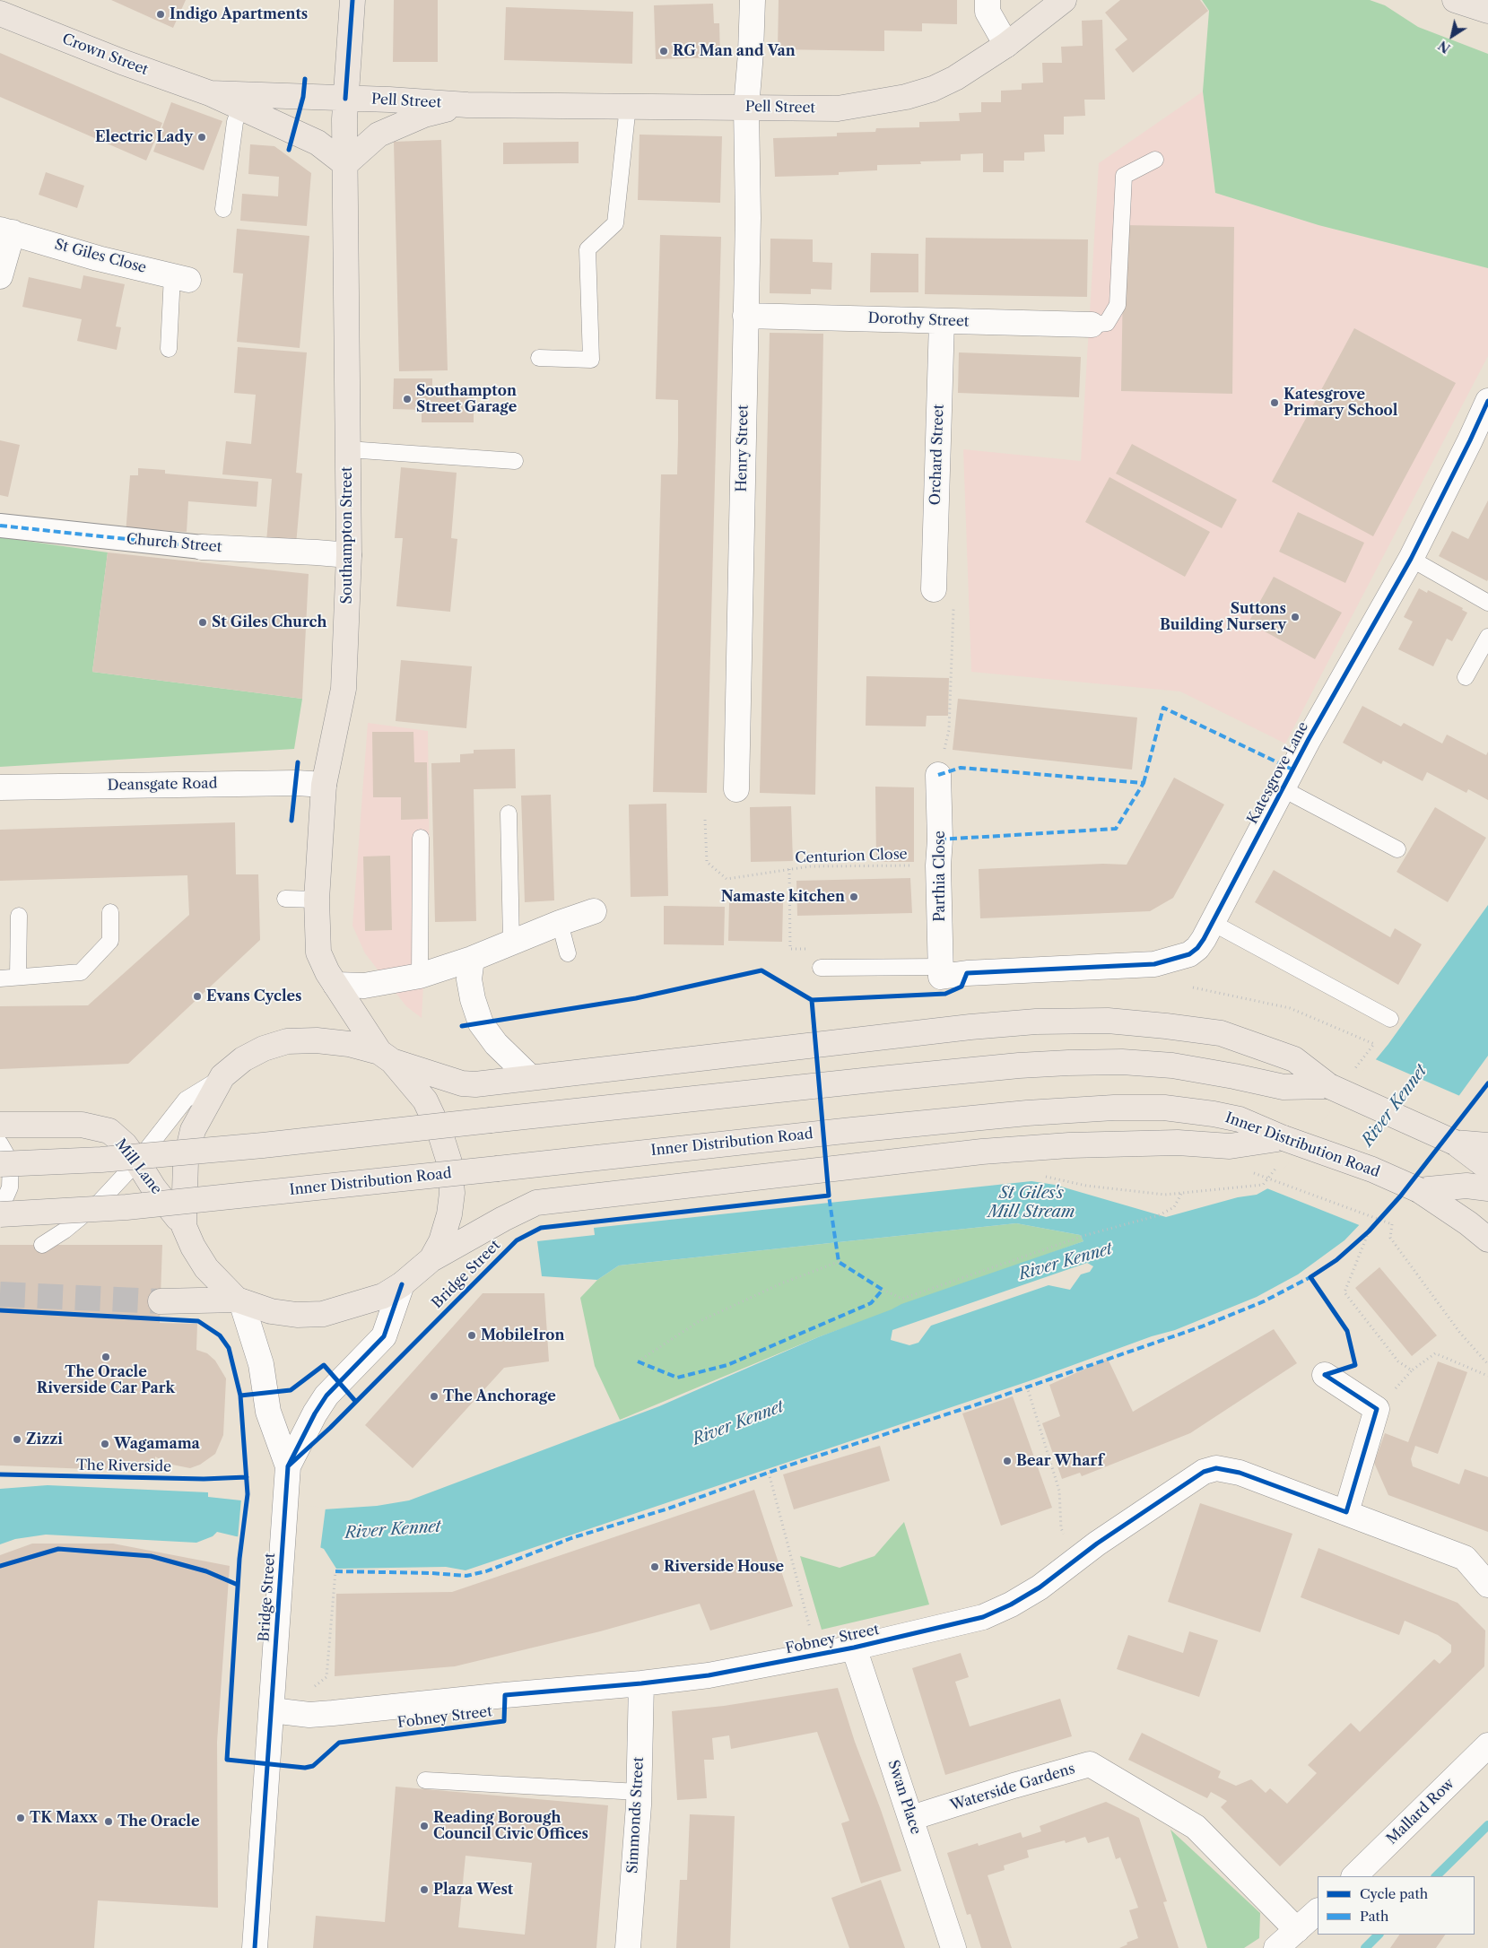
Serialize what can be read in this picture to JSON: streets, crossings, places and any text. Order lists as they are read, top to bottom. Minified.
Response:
{"streets":{"main road":["Crown Street","Pell Street","Southampton Street","Inner Distribution Road","Mill Lane"],"street":["St Giles Close","Dorothy Street","Henry Street","Orchard Street","Church Street","Katesgrove Lane","Deansgate Road","Parthia Close","Bridge Street","Fobney Street","Waterside Gardens","Swan Place","Mallard Row","Simmonds Street"],"path":["Centurion Close"],"cycle path":["The Riverside"]},"crossings":[["Crown Street","Pell Street"],["Crown Street","Southampton Street"],["Pell Street","Henry Street"],["Pell Street","Southampton Street"],["Dorothy Street","Henry Street"],["Dorothy Street","Orchard Street"],["Southampton Street","Church Street"],["Southampton Street","Deansgate Road"],["Katesgrove Lane","Parthia Close"],["Centurion Close","Parthia Close"],["Mill Lane","Bridge Street"],["Bridge Street","Fobney Street"],["Fobney Street","Swan Place"],["Fobney Street","Simmonds Street"],["Waterside Gardens","Swan Place"]],"water":["River Kennet","St Giles's Mill Stream"],"places":["Indigo Apartments","RG Man and Van","Electric Lady","Southampton Street Garage","Katesgrove Primary School","Suttons Building Nursery","St Giles Church","Namaste kitchen","Evans Cycles","MobileIron","The Oracle Riverside Car Park","The Anchorage","Zizzi","Wagamama","Bear Wharf","Riverside House","TK Maxx","The Oracle","Reading Borough Council Civic Offices","Plaza West"],"legend":["Cycle path","Path"],"north":"bottom left"}
